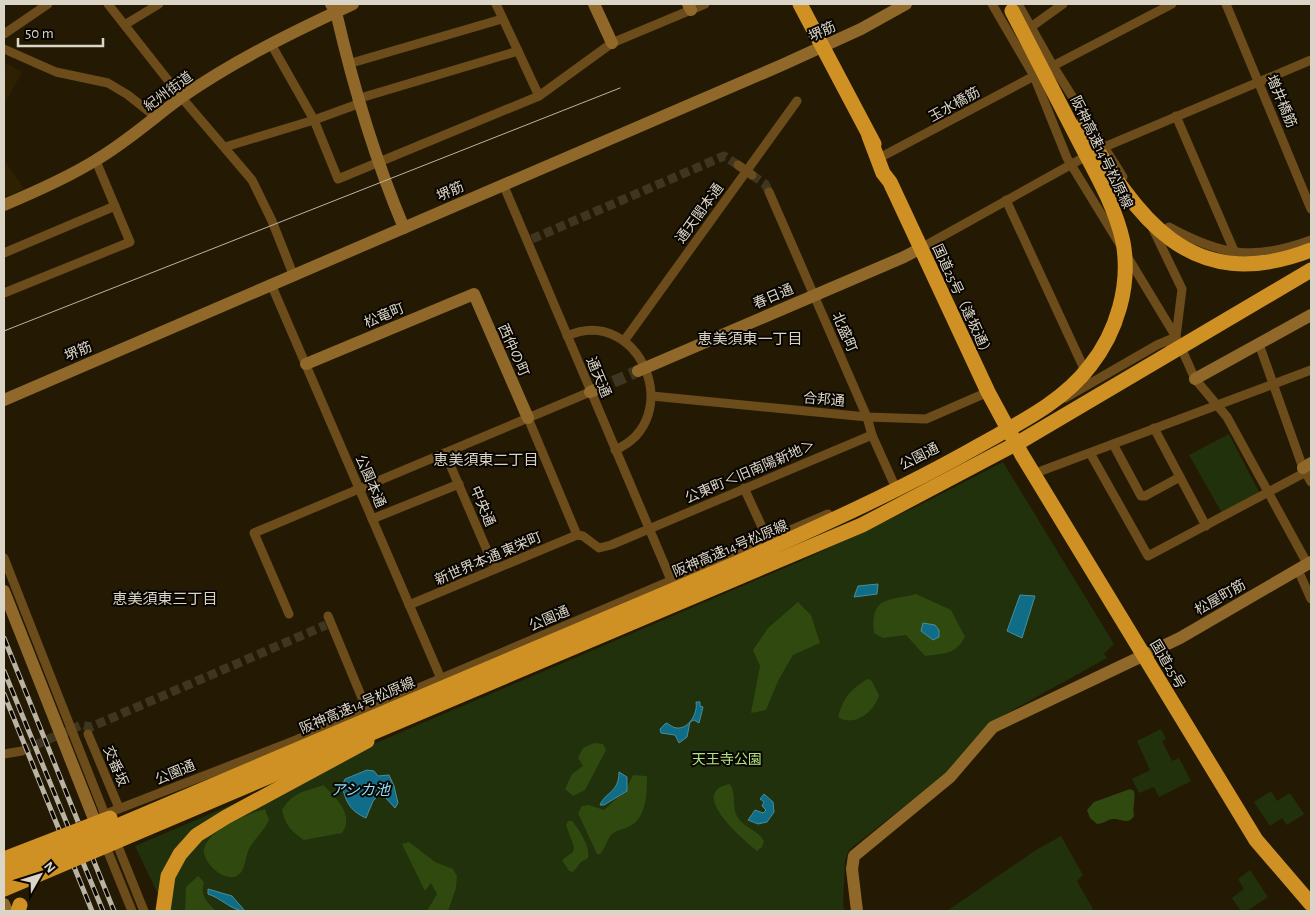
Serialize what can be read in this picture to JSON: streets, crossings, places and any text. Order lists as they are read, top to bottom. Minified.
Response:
{"streets":{"highway":["阪神高速14号松原線","国道25号（逢坂通）","国道25号"],"street":["堺筋","紀州街道","増井橋筋","玉水橋筋","通天閣本通","春日通","松竜町","北盛町","西仲の町","通天通","合邦通","公園通","公東町＜旧南陽新地＞","公園本通","中央通","新世界本通 東栄町","松屋町筋","交番坂"]},"crossings":[["堺筋","国道25号（逢坂通）"],["堺筋","通天通"],["堺筋","公園本通"],["玉水橋筋","国道25号（逢坂通）"],["春日通","国道25号（逢坂通）"],["春日通","北盛町"],["国道25号（逢坂通）","合邦通"],["国道25号（逢坂通）","公園通"],["国道25号（逢坂通）","国道25号"],["松竜町","西仲の町"],["松竜町","公園本通"],["北盛町","合邦通"],["北盛町","公園通"],["北盛町","公東町＜旧南陽新地＞"],["通天通","公園通"],["通天通","公東町＜旧南陽新地＞"],["公園通","国道25号"],["公園通","交番坂"],["公東町＜旧南陽新地＞","新世界本通 東栄町"],["公園本通","新世界本通 東栄町"],["中央通","新世界本通 東栄町"],["松屋町筋","国道25号"]],"districts":["恵美須東一丁目","恵美須東二丁目","恵美須東三丁目"],"water":["アシカ池"],"parks":["天王寺公園"],"scale_bar":"50 m","north":"top right"}
